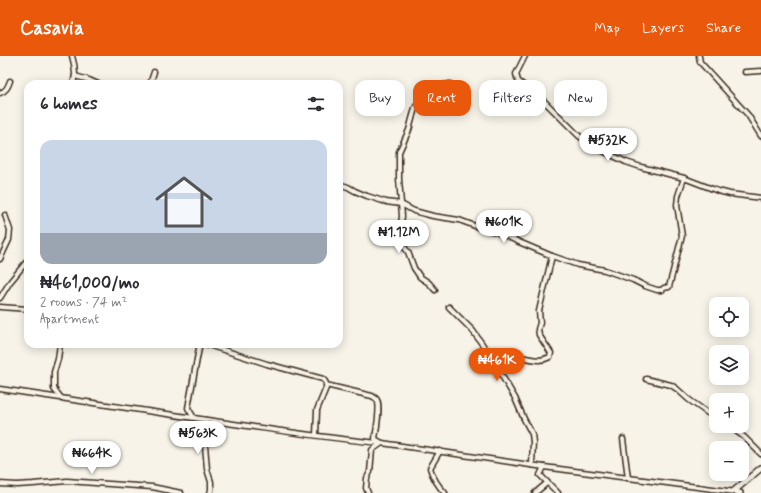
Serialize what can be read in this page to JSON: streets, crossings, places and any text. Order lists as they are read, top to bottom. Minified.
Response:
{"page":{"header":"Casavia","nav":["Map","Layers","Share"],"chip":["Buy","Rent","Filters","New"],"heading":"6 homes","price":["₦532K","₦601K","₦1.12M","₦461K","₦563K","₦664K"],"list":[{"name":"₦461,000/mo","note":"2 rooms · 74 m² · Apartment"}],"map_buttons":["+","−"]}}
